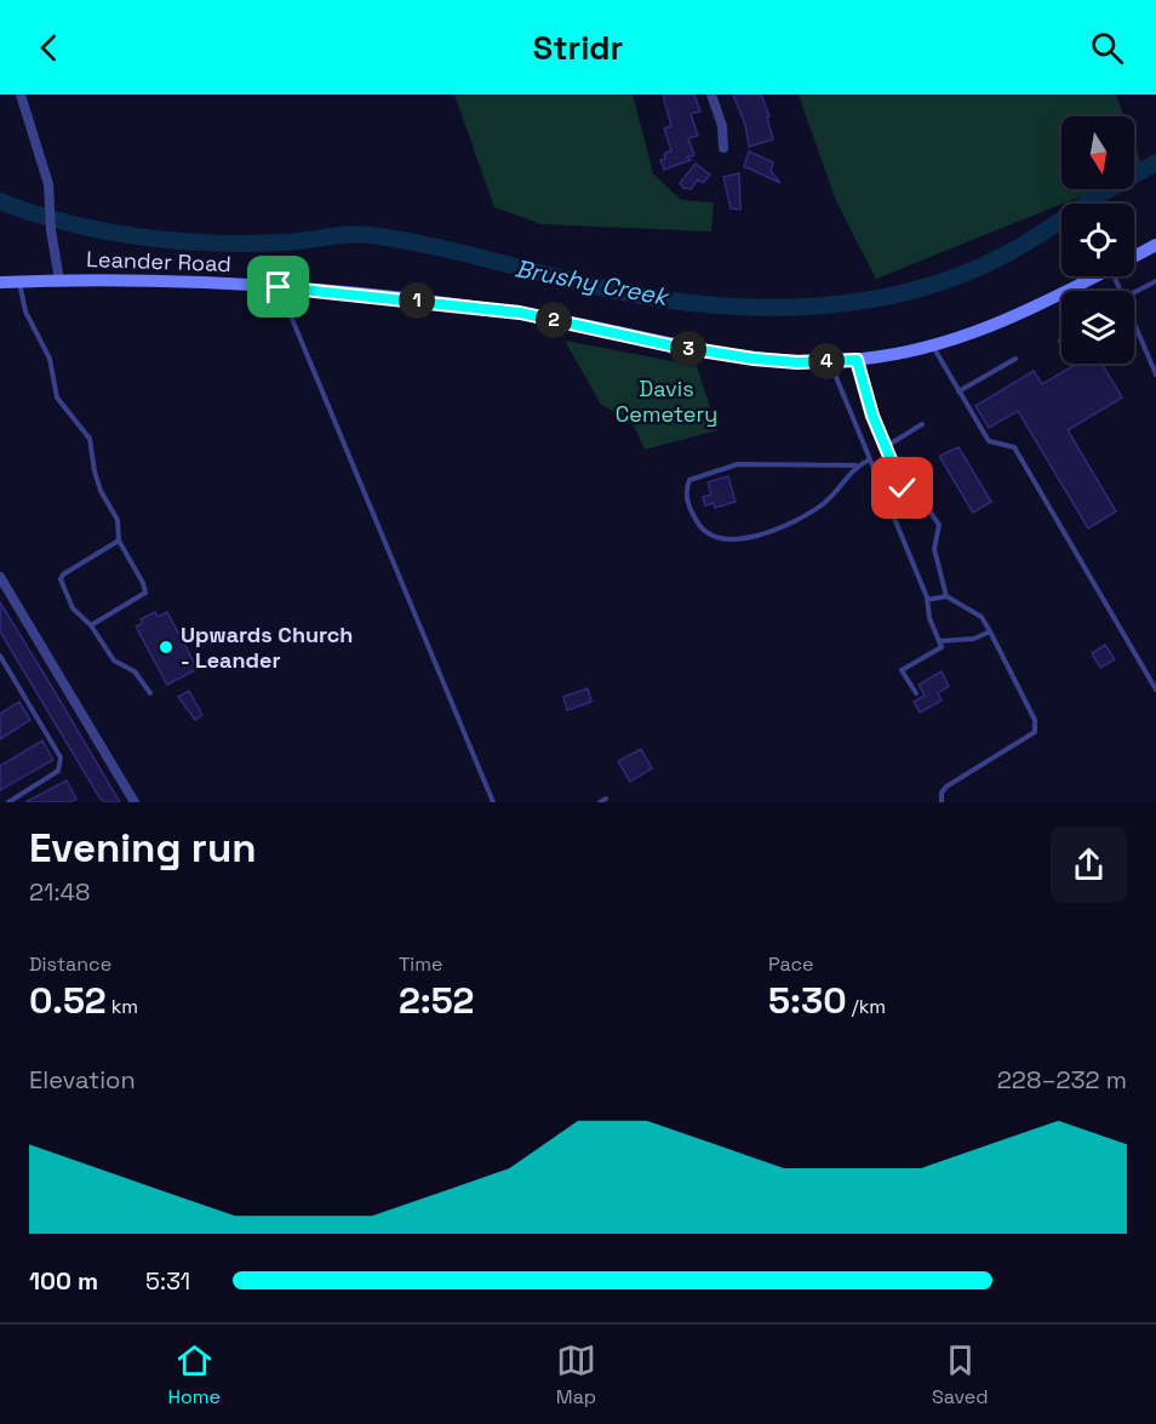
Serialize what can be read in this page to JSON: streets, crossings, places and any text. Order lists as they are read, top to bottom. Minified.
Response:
{"streets":{"main road":["Leander Road"]},"water":["Brushy Creek"],"parks":["Davis Cemetery"],"places":["Upwards Church - Leander"],"north":"bottom","page":{"header":"Stridr","pins":["1","2","3","4"],"heading":["Evening run","21:48"],"stats":[["Distance","0.52 km"],["Time","2:52"],["Pace","5:30 /km"]],"chart":["Elevation","228–232 m"],"list":[{"name":"100 m","note":"5:31"}],"tabs":["Home","Map","Saved"]}}
